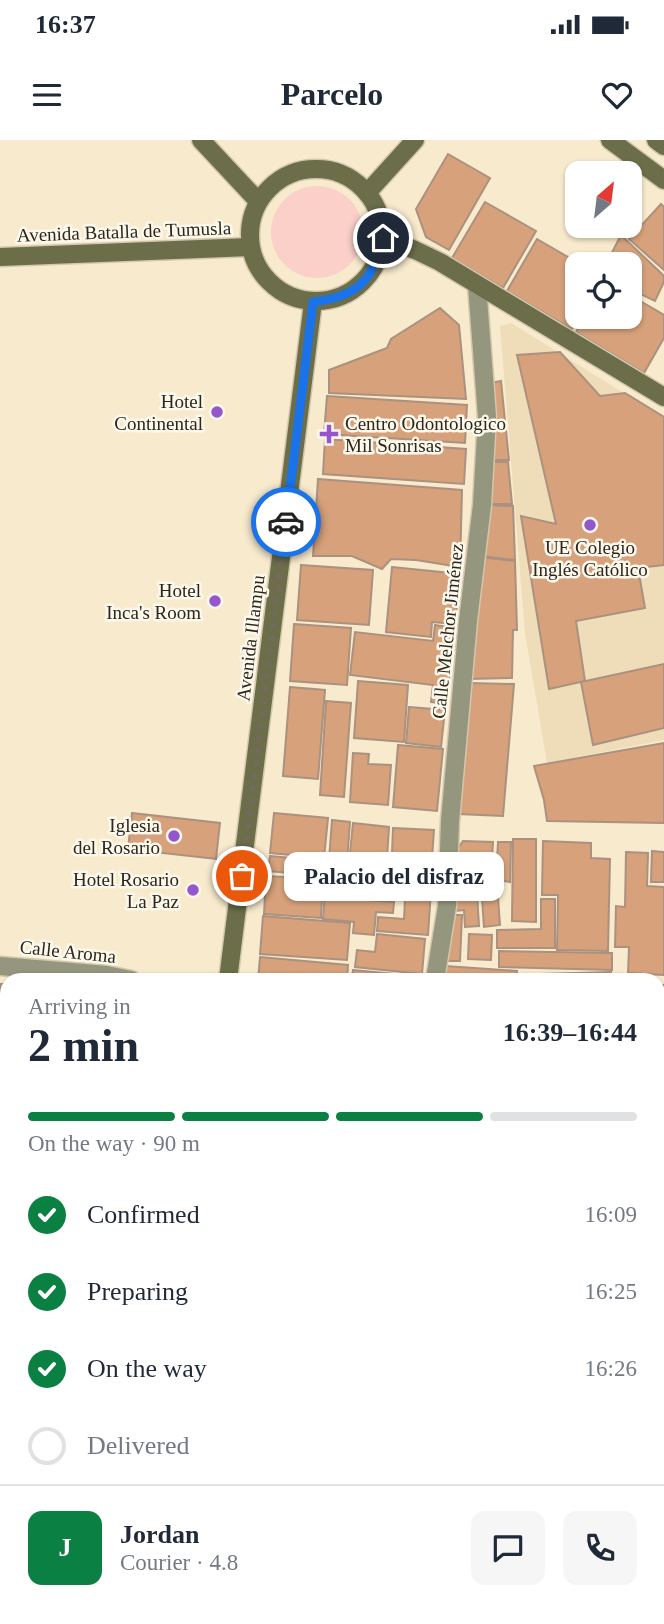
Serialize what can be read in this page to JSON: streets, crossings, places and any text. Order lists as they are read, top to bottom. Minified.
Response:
{"streets":{"main road":["Avenida Batalla de Tumusla","Avenida Illampu"],"street":["Calle Melchor Jiménez","Calle Aroma"]},"crossings":[["Avenida Batalla de Tumusla","Avenida Illampu"]],"places":{"other":["Hotel Continental","UE Colegio Inglés Católico","Hotel Inca's Room","Iglesia del Rosario","Palacio del disfraz","Hotel Rosario La Paz"],"health":["Centro Odontologico Mil Sonrisas"]},"north":"top right","page":{"status":"16:37","header":"Parcelo","bubble":"Palacio del disfraz","heading":["2 min","Arriving in","16:39–16:44"],"panel":["Jordan","Courier · 4.8"],"bar":"On the way · 90 m","list":[["Confirmed","16:09"],["Preparing","16:25"],["On the way","16:26"],"Delivered"],"round":"J"}}
